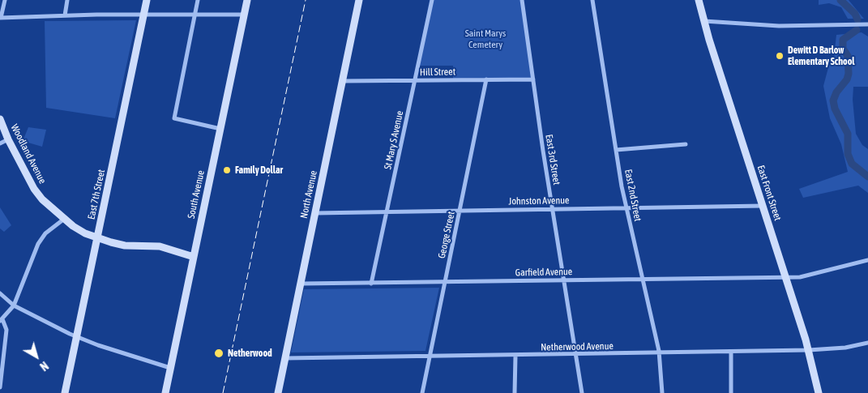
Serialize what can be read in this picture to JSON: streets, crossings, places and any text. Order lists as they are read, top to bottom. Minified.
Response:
{"streets":{"street":["Hill Street","St Mary S Avenue","Woodland Avenue","East 3rd Street","East Front Street","East 7th Street","South Avenue","North Avenue","East 2nd Street","Johnston Avenue","George Street","Garfield Avenue","Netherwood Avenue"]},"crossings":[["Hill Street","St Mary S Avenue"],["Hill Street","East 3rd Street"],["Hill Street","North Avenue"],["Hill Street","George Street"],["St Mary S Avenue","Johnston Avenue"],["St Mary S Avenue","Garfield Avenue"],["Woodland Avenue","East 7th Street"],["Woodland Avenue","South Avenue"],["East 3rd Street","Johnston Avenue"],["East 3rd Street","Garfield Avenue"],["East 3rd Street","Netherwood Avenue"],["East Front Street","Johnston Avenue"],["East Front Street","Garfield Avenue"],["East Front Street","Netherwood Avenue"],["North Avenue","Johnston Avenue"],["North Avenue","Garfield Avenue"],["North Avenue","Netherwood Avenue"],["East 2nd Street","Johnston Avenue"],["East 2nd Street","Garfield Avenue"],["East 2nd Street","Netherwood Avenue"],["Johnston Avenue","George Street"],["George Street","Garfield Avenue"],["George Street","Netherwood Avenue"]],"parks":["Saint Marys Cemetery"],"places":["Dewitt D Barlow Elementary School","Family Dollar","Netherwood"],"north":"bottom right"}
